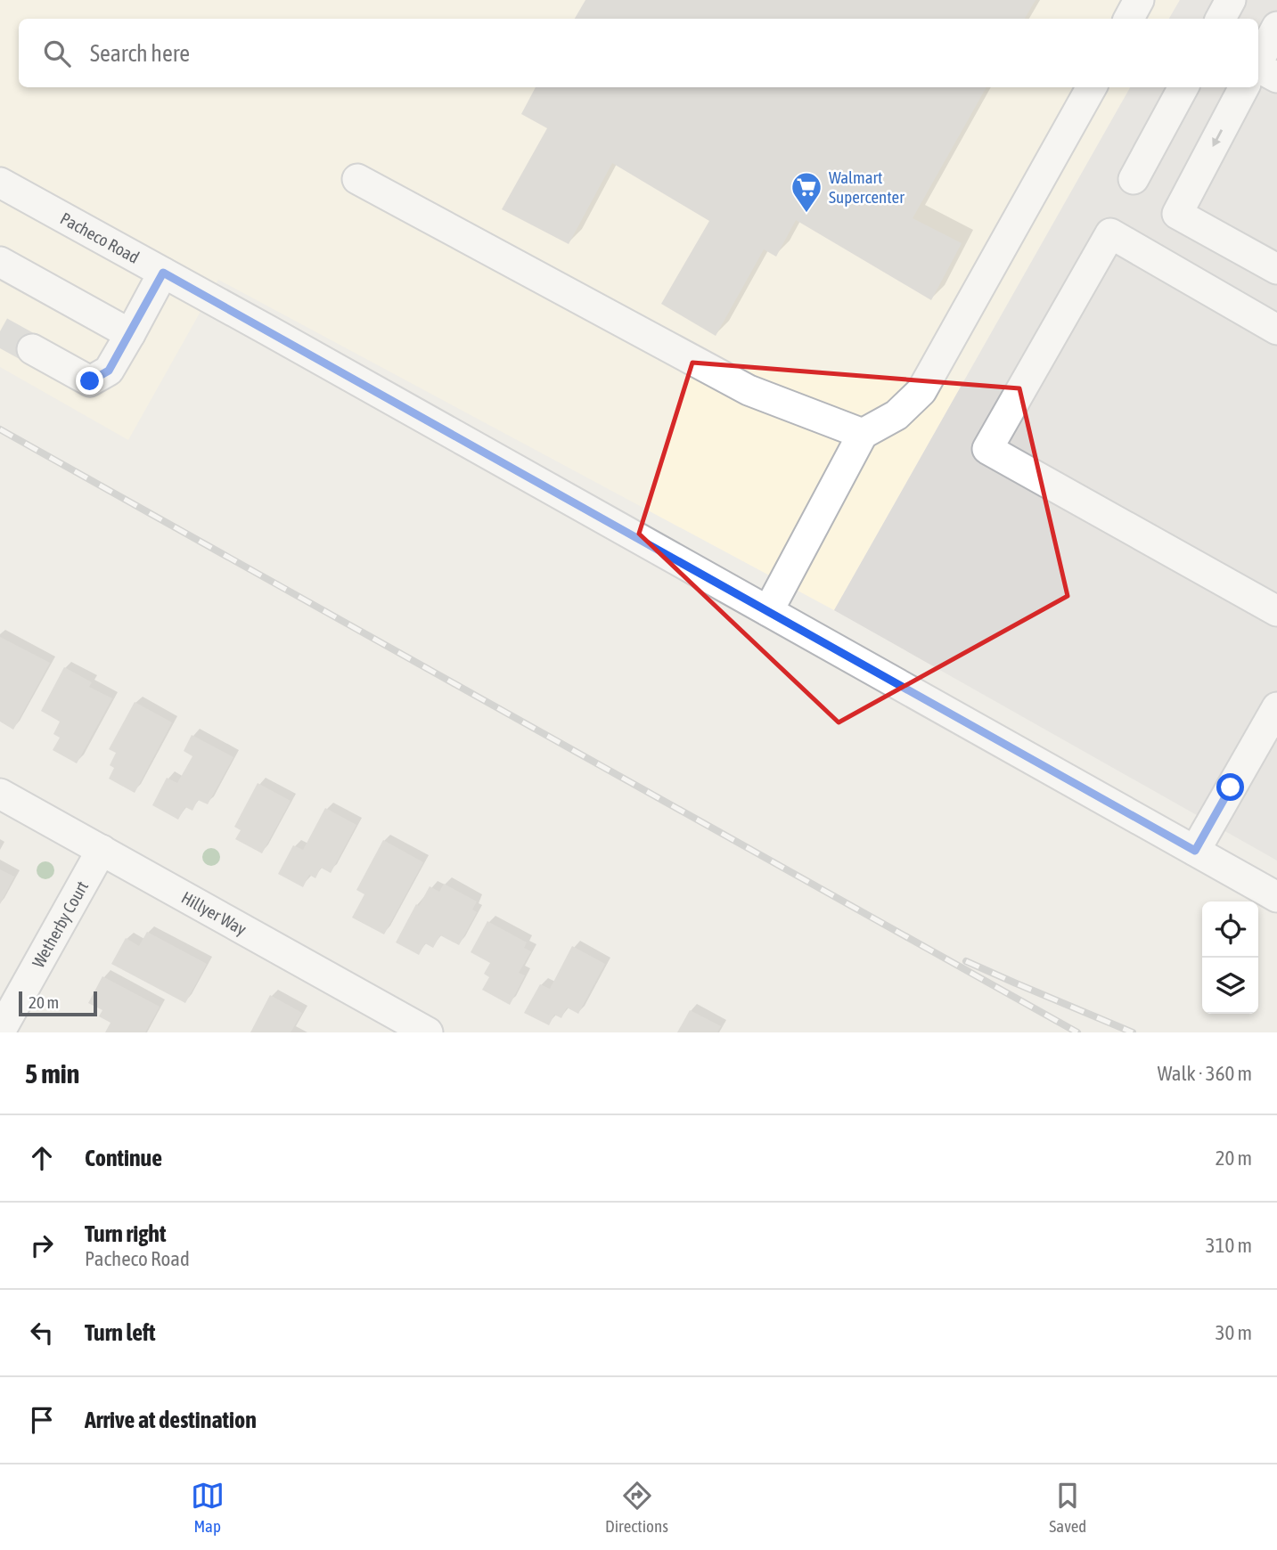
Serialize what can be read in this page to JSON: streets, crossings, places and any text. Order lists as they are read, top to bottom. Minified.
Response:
{"streets":{"street":["Pacheco Road","Hillyer Way","Wetherby Court"]},"crossings":[["Hillyer Way","Wetherby Court"]],"places":{"supermarket":["Walmart Supercenter"]},"scale_bar":"20 m","page":{"search":"Search here","scale":"20 m","heading":["5 min","Walk · 360 m"],"list":[["Continue","20 m"],["Turn right","Pacheco Road","310 m"],["Turn left","30 m"],"Arrive at destination"],"nav":["Map","Directions","Saved"]}}
